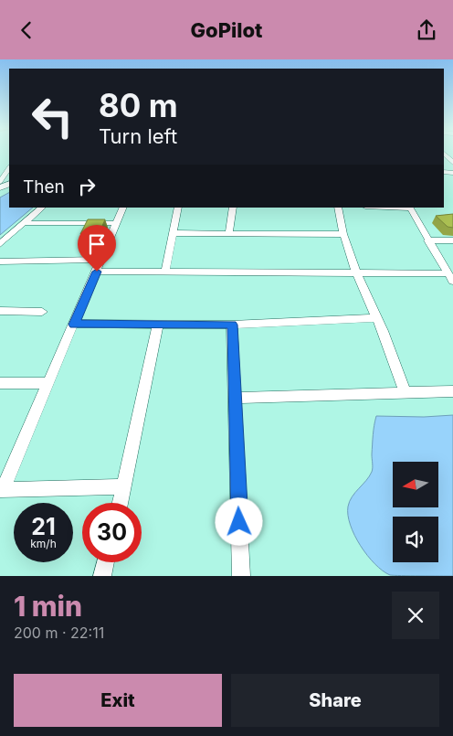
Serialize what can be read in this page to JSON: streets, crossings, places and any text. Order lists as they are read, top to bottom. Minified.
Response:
{"north":"left","page":{"header":"GoPilot","turn":["80 m","Turn left"],"then":"Then","speed":"21 km/h","limit":"30","heading":["1 min","200 m · 22:11"],"buttons":["Exit","Share"]}}
